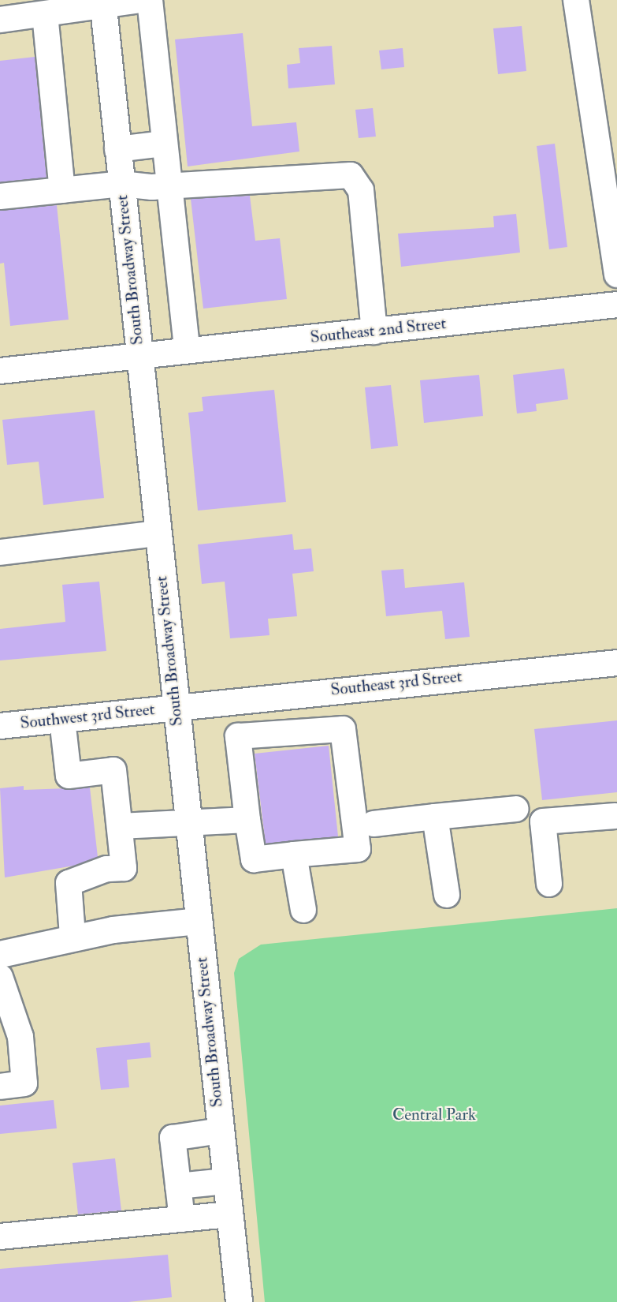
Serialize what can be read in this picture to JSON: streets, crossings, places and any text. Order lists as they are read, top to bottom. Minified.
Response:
{"streets":{"main road":["South Broadway Street"],"street":["Southeast 2nd Street","Southeast 3rd Street","Southwest 3rd Street"]},"crossings":[["South Broadway Street","Southeast 2nd Street"],["South Broadway Street","Southeast 3rd Street"],["South Broadway Street","Southwest 3rd Street"],["Southeast 3rd Street","Southwest 3rd Street"]],"parks":["Central Park"]}
